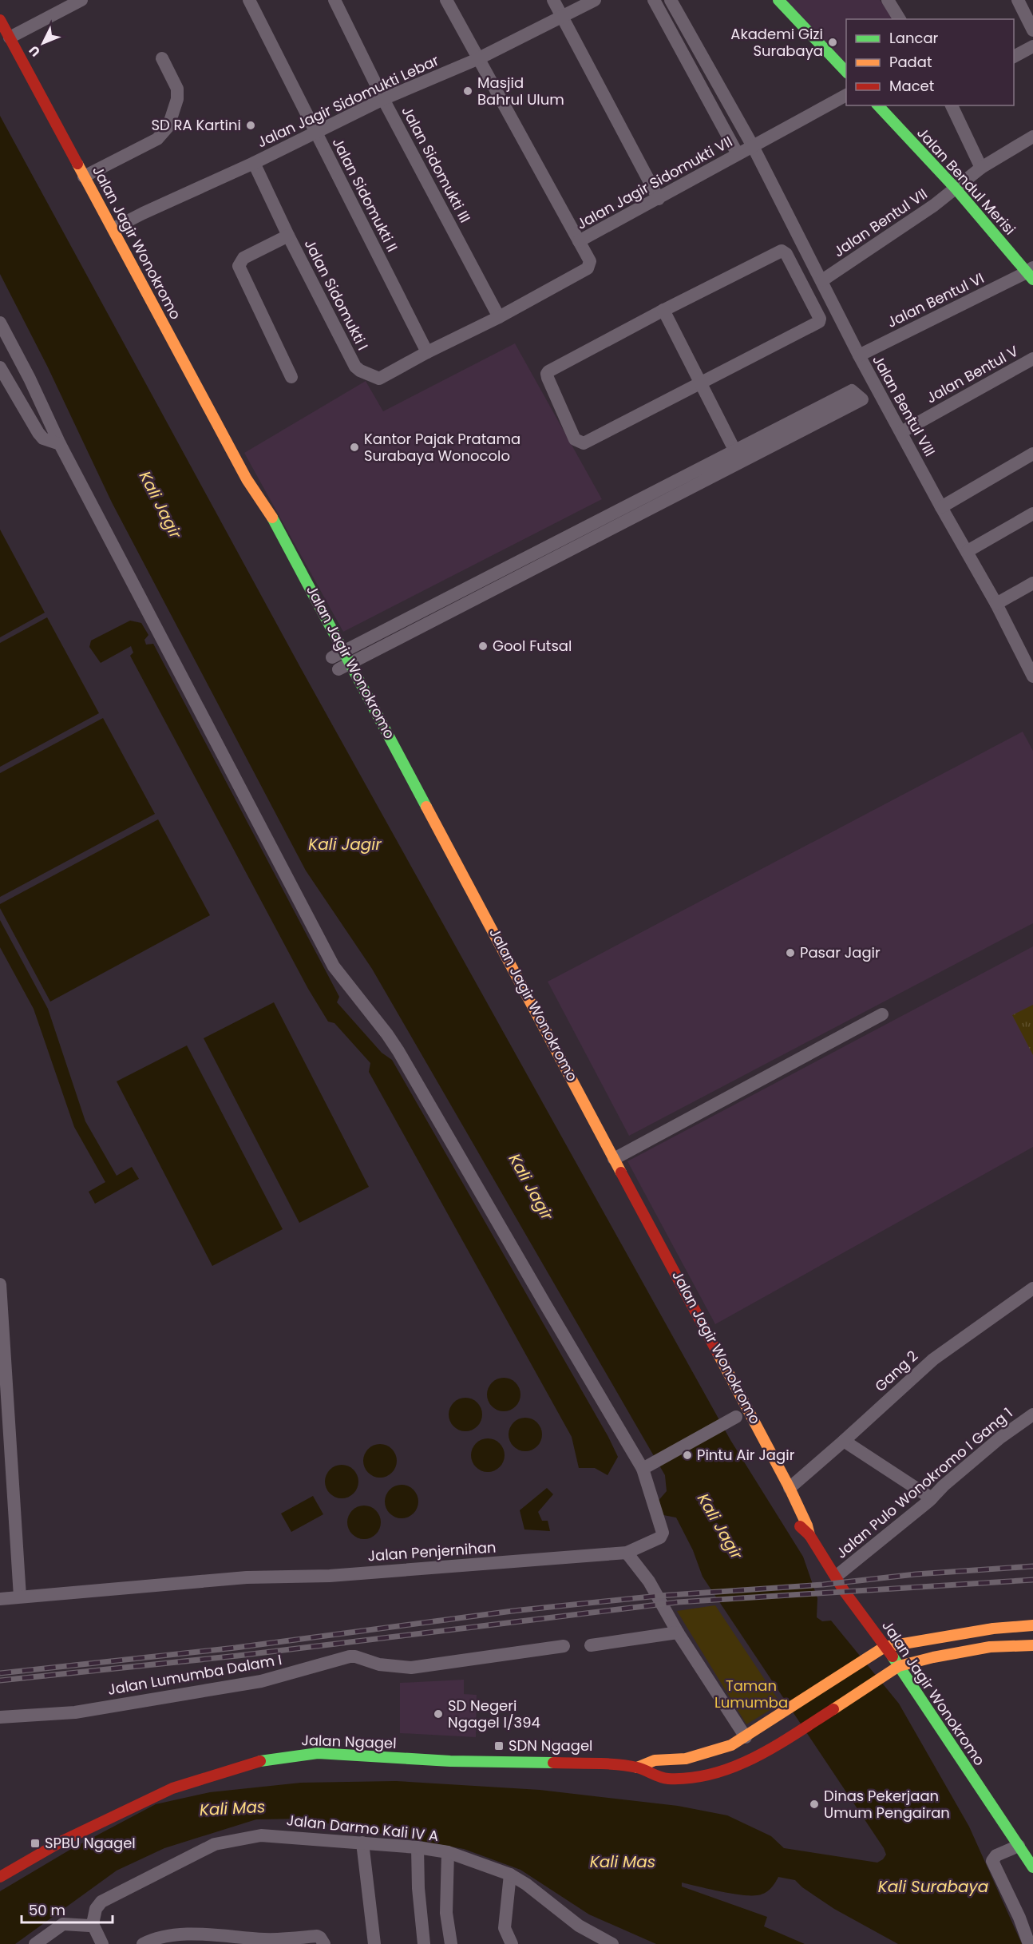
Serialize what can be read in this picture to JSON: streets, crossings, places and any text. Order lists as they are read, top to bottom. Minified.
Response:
{"streets":{"main road":["Jalan Bendul Merisi","Jalan Jagir Wonokromo","Jalan Ngagel"],"street":["Jalan Jagir Sidomukti Lebar","Jalan Sidomukti III","Jalan Jagir Sidomukti VII","Jalan Sidomukti II","Jalan Bentul VII","Jalan Sidomukti I","Jalan Bentul VI","Jalan Bentul V","Jalan Bentul VIII","Gang 2","Jalan Pulo Wonokromo I Gang 1","Jalan Penjernihan","Jalan Lumumba Dalam I","Jalan Darmo Kali IV A"]},"crossings":[["Jalan Jagir Sidomukti Lebar","Jalan Sidomukti III"],["Jalan Jagir Sidomukti Lebar","Jalan Sidomukti II"],["Jalan Jagir Sidomukti Lebar","Jalan Jagir Wonokromo"],["Jalan Jagir Sidomukti Lebar","Jalan Sidomukti I"],["Jalan Sidomukti III","Jalan Jagir Sidomukti VII"],["Jalan Bendul Merisi","Jalan Bentul VII"],["Jalan Bendul Merisi","Jalan Bentul VI"],["Jalan Jagir Sidomukti VII","Jalan Sidomukti II"],["Jalan Jagir Sidomukti VII","Jalan Sidomukti I"],["Jalan Jagir Sidomukti VII","Jalan Bentul VIII"],["Jalan Bentul VII","Jalan Bentul VIII"],["Jalan Jagir Wonokromo","Gang 2"],["Jalan Jagir Wonokromo","Jalan Pulo Wonokromo I Gang 1"],["Jalan Jagir Wonokromo","Jalan Ngagel"],["Jalan Bentul VI","Jalan Bentul VIII"],["Jalan Bentul V","Jalan Bentul VIII"]],"water":["Kali Jagir","Kali Mas","Kali Surabaya"],"parks":["Taman Lumumba"],"places":{"other":["Akademi Gizi Surabaya","Masjid Bahrul Ulum","SD RA Kartini","Kantor Pajak Pratama Surabaya Wonocolo","Gool Futsal","Pasar Jagir","Pintu Air Jagir","SD Negeri Ngagel I/394","Dinas Pekerjaan Umum Pengairan"],"transit":["SDN Ngagel","SPBU Ngagel"]},"legend":["Lancar","Padat","Macet"],"scale_bar":"50 m","north":"bottom left"}
